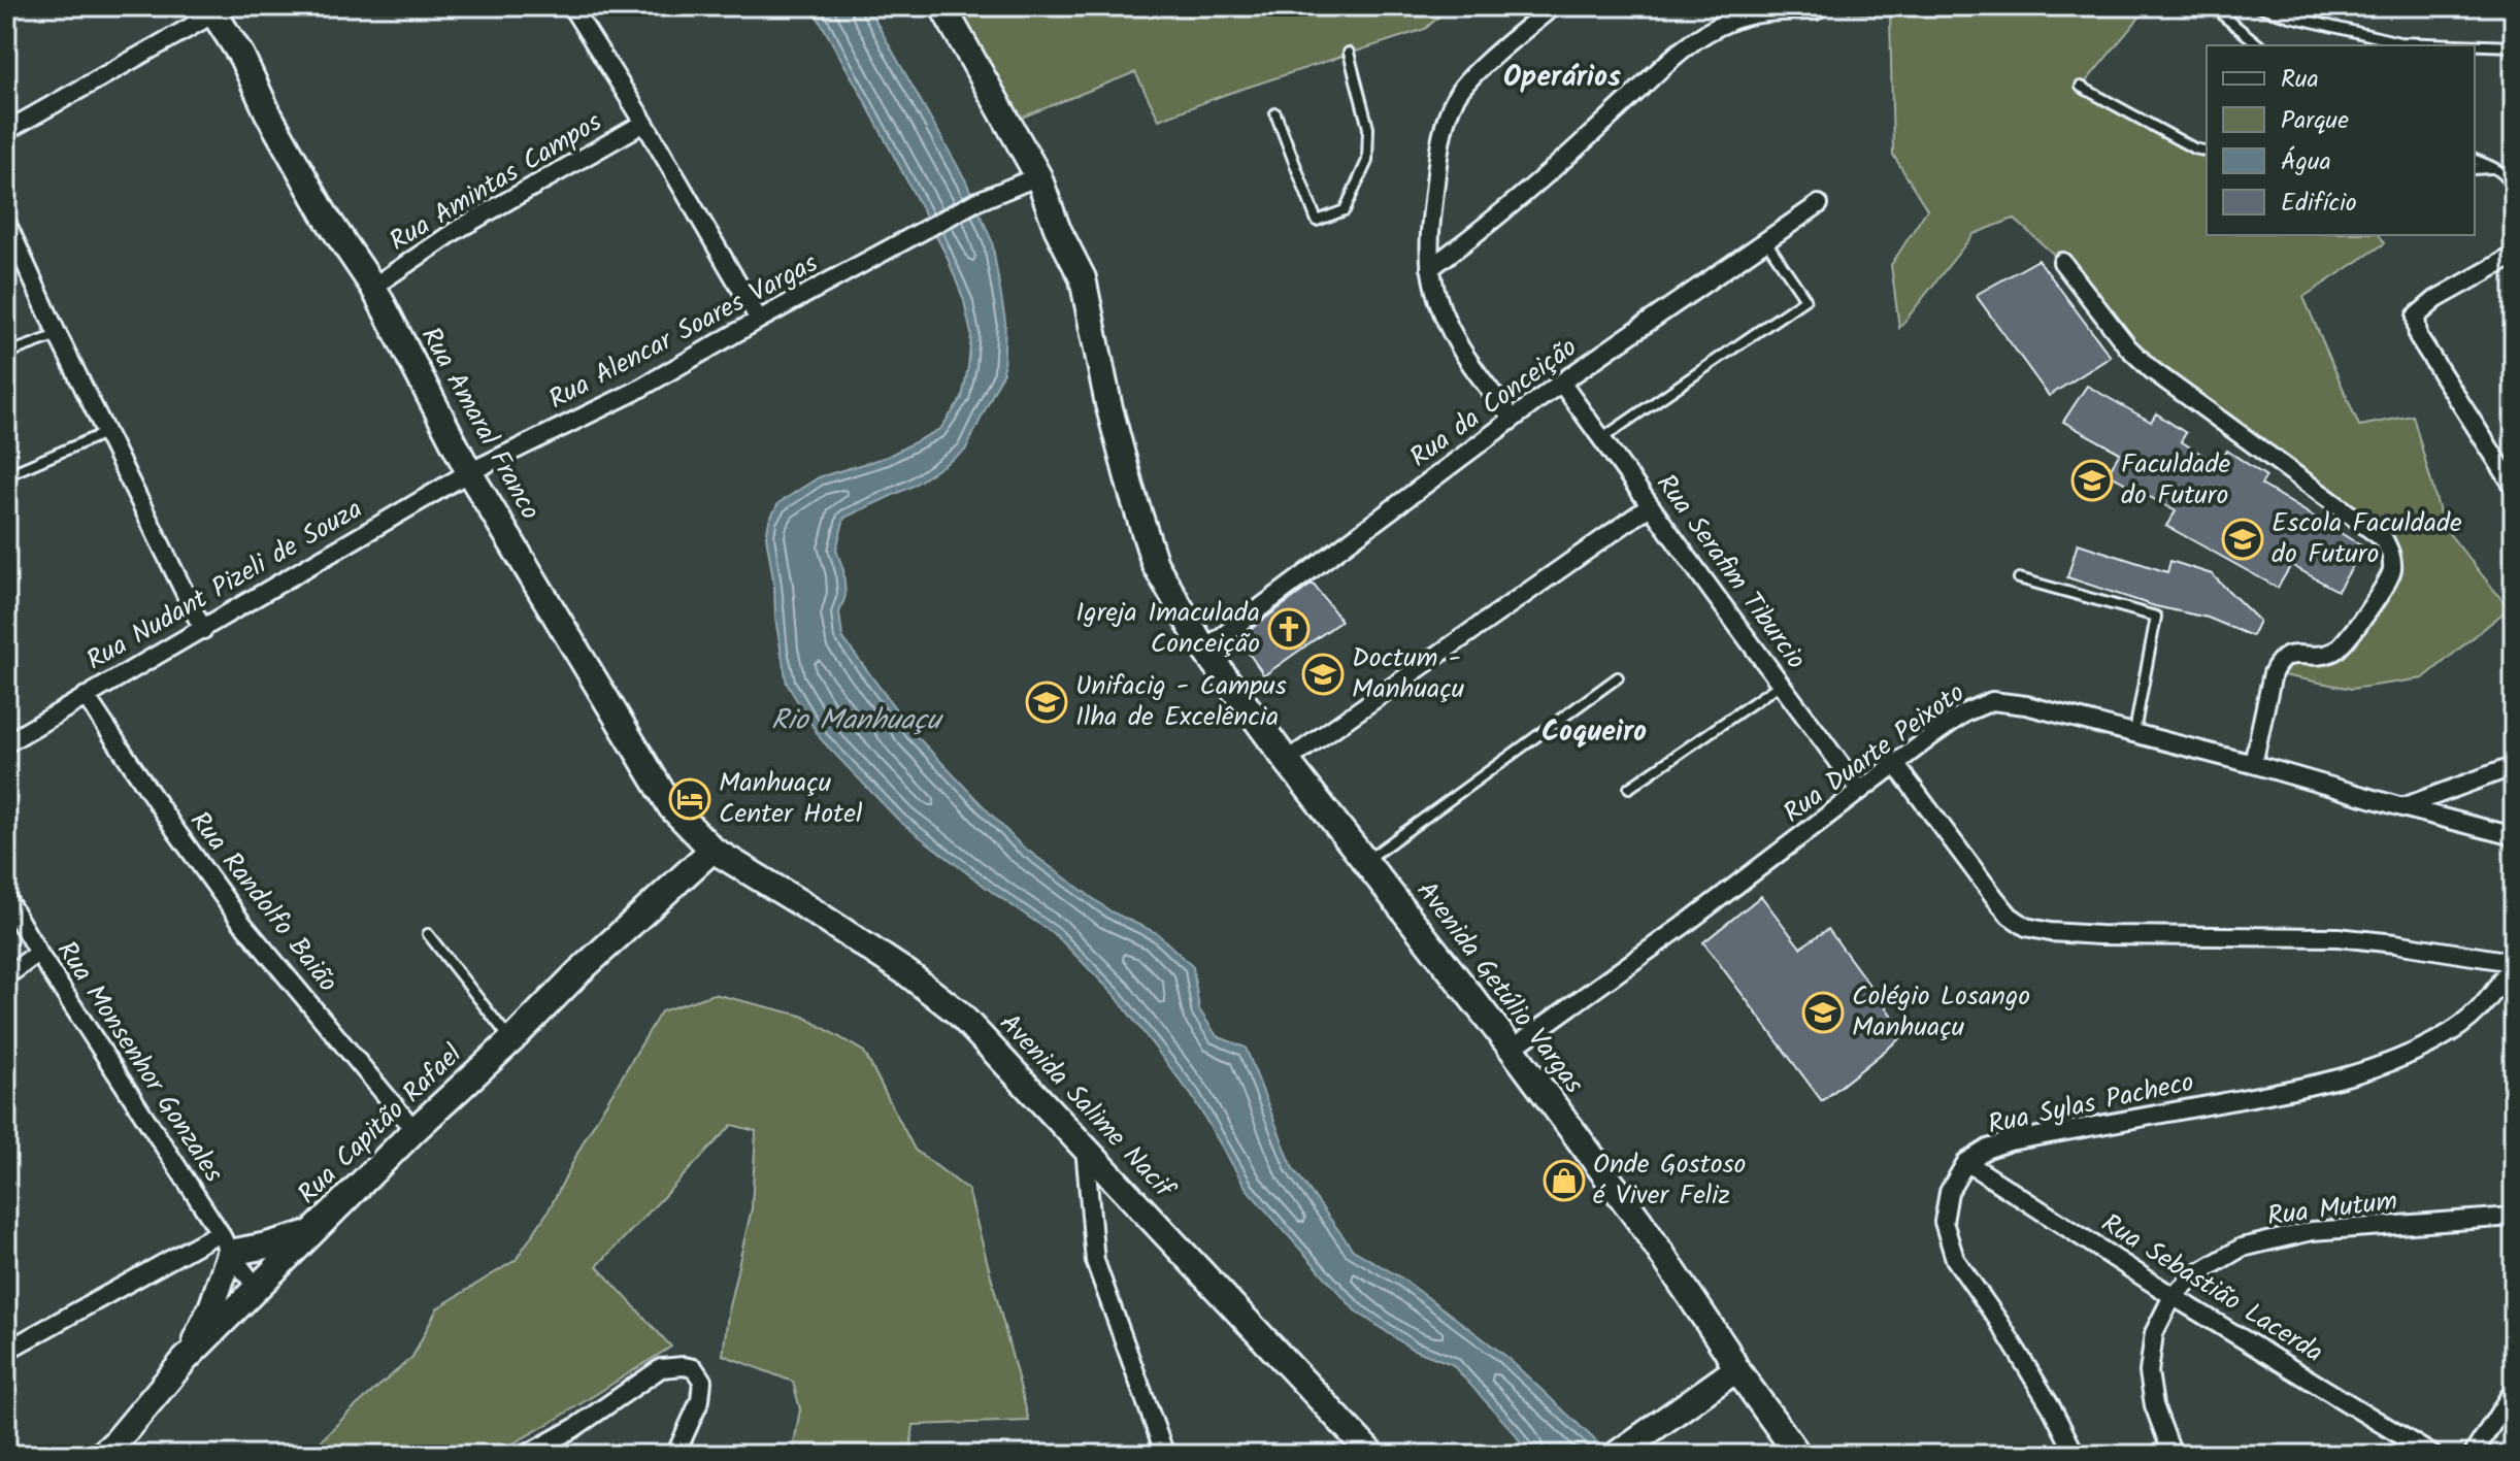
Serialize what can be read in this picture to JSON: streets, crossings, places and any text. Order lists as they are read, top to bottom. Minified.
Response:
{"streets":{"street":["Rua Amintas Campos","Rua Alencar Soares Vargas","Rua da Conceição","Rua Amaral Franco","Rua Serafim Tiburcio","Rua Nudant Pizeli de Souza","Rua Duarte Peixoto","Rua Randolfo Baião","Avenida Getúlio Vargas","Rua Monsenhor Gonzales","Rua Sylas Pacheco","Avenida Salime Nacif","Rua Capitão Rafael","Rua Mutum","Rua Sebastião Lacerda"]},"crossings":[["Rua Amintas Campos","Rua Amaral Franco"],["Rua Alencar Soares Vargas","Rua Amaral Franco"],["Rua Alencar Soares Vargas","Rua Nudant Pizeli de Souza"],["Rua Alencar Soares Vargas","Avenida Getúlio Vargas"],["Rua da Conceição","Rua Serafim Tiburcio"],["Rua da Conceição","Avenida Getúlio Vargas"],["Rua Amaral Franco","Rua Nudant Pizeli de Souza"],["Rua Amaral Franco","Avenida Salime Nacif"],["Rua Amaral Franco","Rua Capitão Rafael"],["Rua Serafim Tiburcio","Rua Duarte Peixoto"],["Rua Nudant Pizeli de Souza","Rua Randolfo Baião"],["Rua Duarte Peixoto","Avenida Getúlio Vargas"],["Rua Randolfo Baião","Rua Capitão Rafael"],["Rua Monsenhor Gonzales","Rua Capitão Rafael"],["Rua Sylas Pacheco","Rua Sebastião Lacerda"],["Avenida Salime Nacif","Rua Capitão Rafael"],["Rua Mutum","Rua Sebastião Lacerda"]],"districts":["Operários","Coqueiro"],"water":["Rio Manhuaçu"],"places":{"school or university":["Faculdade do Futuro","Escola Faculdade do Futuro","Doctum - Manhuaçu","Unifacig - Campus Ilha de Excelência","Colégio Losango Manhuaçu"],"church":["Igreja Imaculada Conceição"],"hotel":["Manhuaçu Center Hotel"],"shop":["Onde Gostoso é Viver Feliz"]},"legend":["Rua","Parque","Água","Edifício"]}
